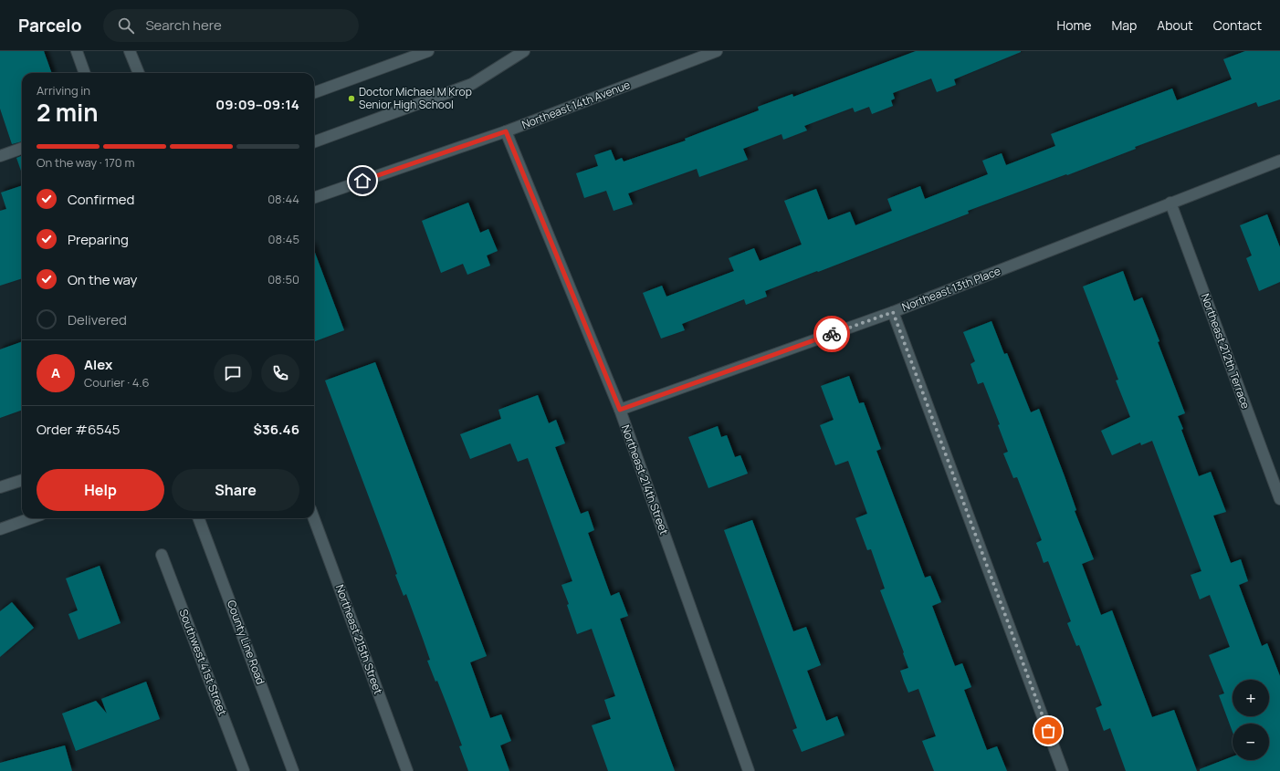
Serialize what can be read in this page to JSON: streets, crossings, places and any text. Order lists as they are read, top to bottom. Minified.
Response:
{"streets":{"street":["Northeast 14th Avenue","Northeast 13th Place","Northeast 212th Terrace","Northeast 214th Street","Northeast 215th Street","County Line Road","Southwest 41st Street"]},"crossings":[["Northeast 14th Avenue","Northeast 214th Street"],["Northeast 13th Place","Northeast 212th Terrace"],["Northeast 13th Place","Northeast 214th Street"]],"places":["Doctor Michael M Krop Senior High School"],"page":{"header":"Parcelo","search":"Search here","nav":["Home","Map","About","Contact"],"heading":["2 min","Arriving in","09:09–09:14"],"panel":["Alex","Courier · 4.6","Order #6545","$36.46"],"bar":"On the way · 170 m","list":[["Confirmed","08:44"],["Preparing","08:45"],["On the way","08:50"],"Delivered"],"round":"A","buttons":["Help","Share"],"map_buttons":["+","−"]}}
